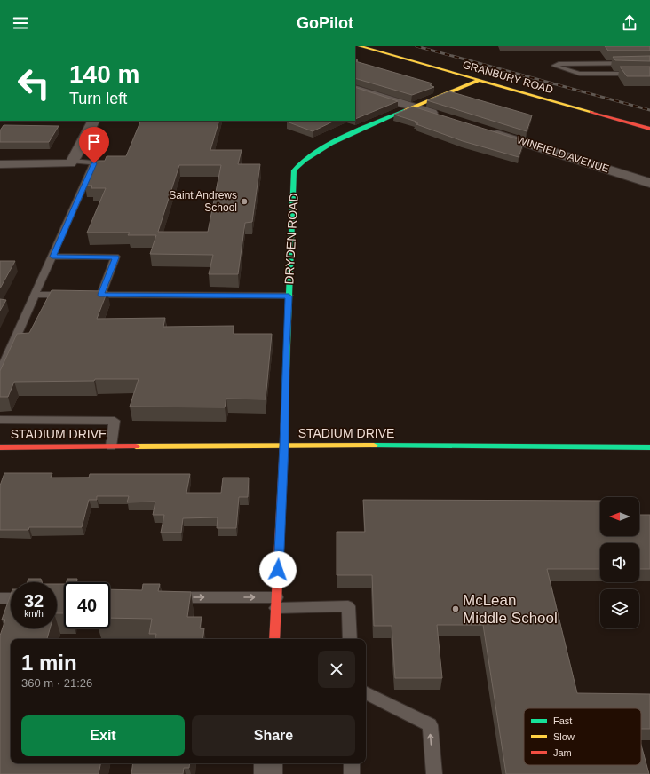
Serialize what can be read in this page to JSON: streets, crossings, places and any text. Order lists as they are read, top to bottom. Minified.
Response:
{"streets":{"street":["GRANBURY ROAD","WINFIELD AVENUE","DRYDEN ROAD","STADIUM DRIVE"]},"crossings":[["GRANBURY ROAD","DRYDEN ROAD"],["DRYDEN ROAD","STADIUM DRIVE"]],"places":["Saint Andrews School","McLean Middle School"],"legend":["Fast","Slow","Jam"],"north":"left","page":{"header":"GoPilot","turn":["140 m","Turn left"],"speed":"32 km/h","limit":"40","heading":["1 min","360 m · 21:26"],"buttons":["Exit","Share"]}}
